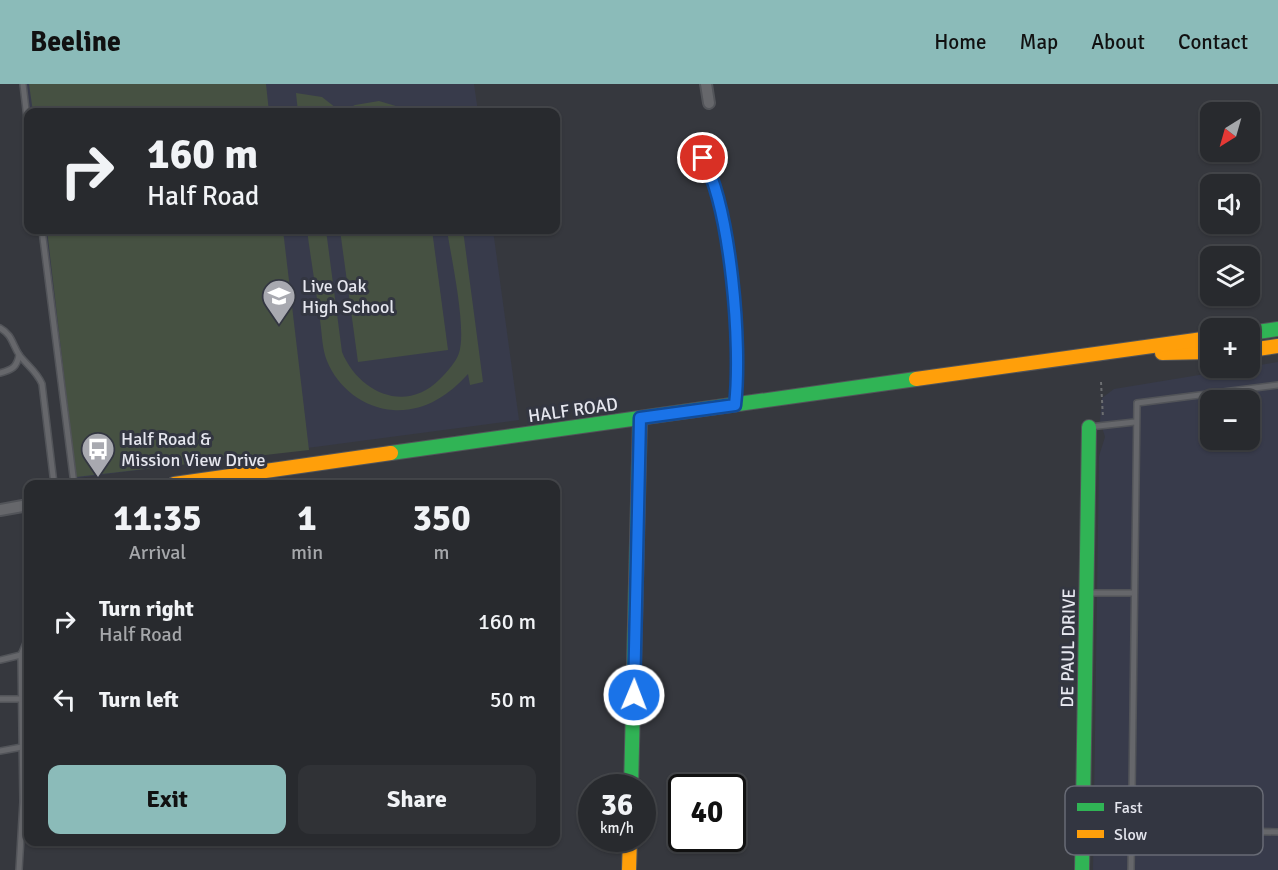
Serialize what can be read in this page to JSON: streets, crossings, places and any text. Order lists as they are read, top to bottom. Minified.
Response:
{"streets":{"street":["HALF ROAD","DE PAUL DRIVE"]},"places":{"school or university":["Live Oak High School"],"bus stop":["Half Road & Mission View Drive"]},"legend":["Fast","Slow"],"north":"bottom left","page":{"header":"Beeline","nav":["Home","Map","About","Contact"],"map_buttons":["+","−"],"turn":["160 m","Half Road"],"eta":["11:35","Arrival","1","min","350","m"],"list":[{"name":"Turn right","note":"Half Road","value":"160 m"},{"name":"Turn left","value":"50 m"}],"buttons":["Exit","Share"],"speed":"36 km/h","limit":"40"}}
